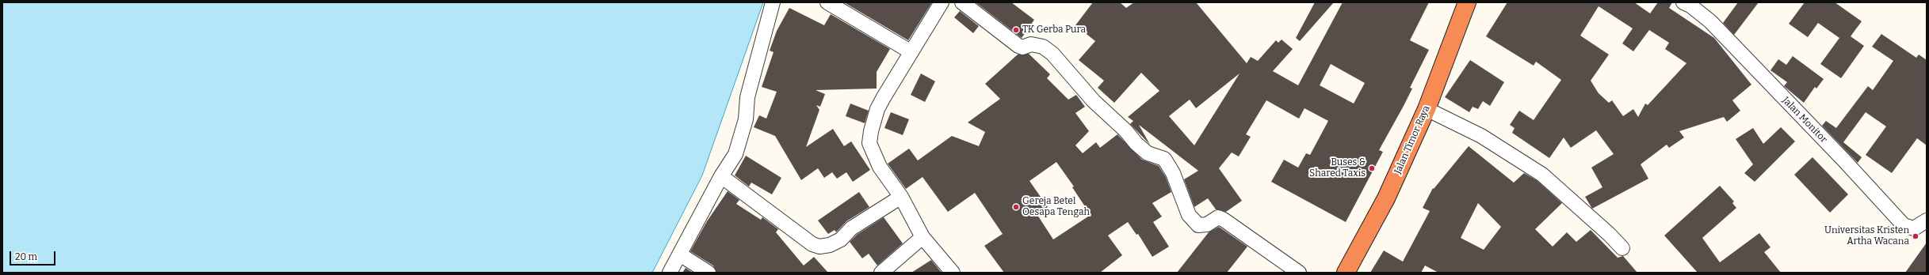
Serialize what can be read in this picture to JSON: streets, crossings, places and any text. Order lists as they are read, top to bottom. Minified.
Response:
{"streets":{"highway":["Jalan Timor Raya"],"street":["Jalan Monitor"]},"places":["TK Gerba Pura","Buses & Shared Taxis","Gereja Betel Oesapa Tengah","Universitas Kristen Artha Wacana"],"scale_bar":"20 m"}
